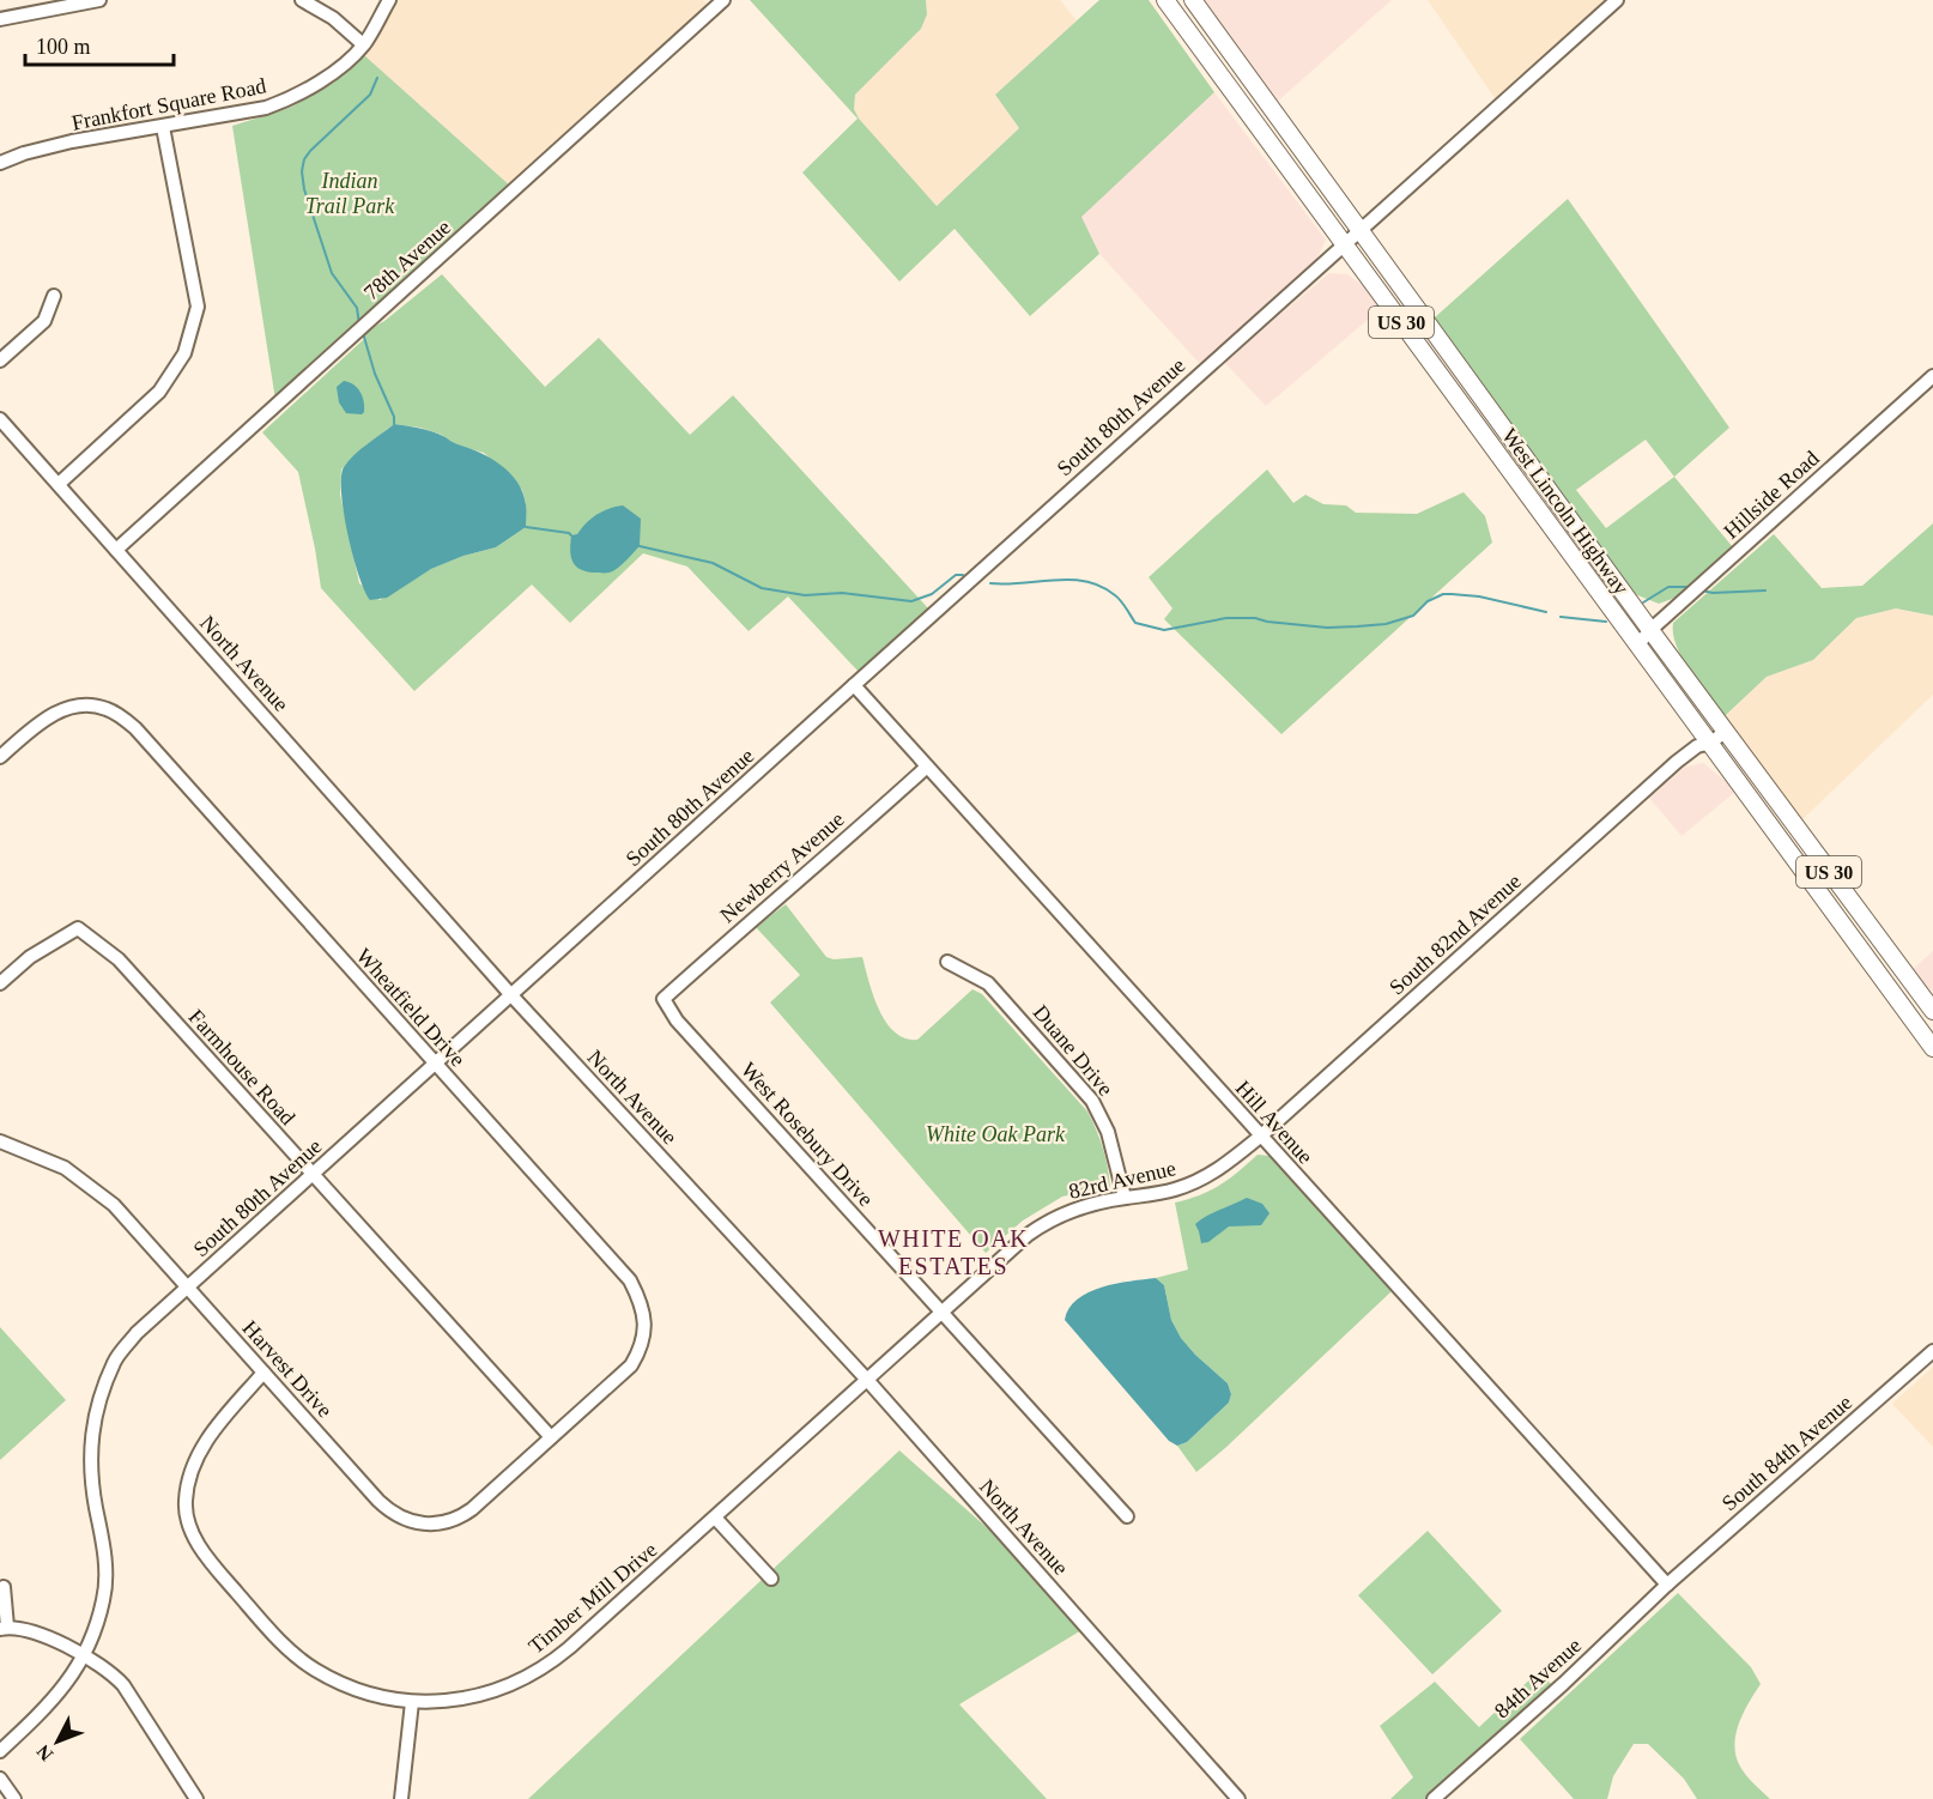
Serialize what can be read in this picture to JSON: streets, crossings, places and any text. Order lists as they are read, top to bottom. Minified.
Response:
{"streets":{"main road":["US 30","West Lincoln Highway"],"street":["Frankfort Square Road","78th Avenue","South 80th Avenue","Hillside Road","North Avenue","Newberry Avenue","South 82nd Avenue","Wheatfield Drive","Duane Drive","Farmhouse Road","Hill Avenue","West Rosebury Drive","82rd Avenue","Harvest Drive","South 84th Avenue","Timber Mill Drive","84th Avenue"]},"crossings":[["78th Avenue","North Avenue"],["South 80th Avenue","West Lincoln Highway"],["South 80th Avenue","North Avenue"],["South 80th Avenue","Wheatfield Drive"],["South 80th Avenue","Farmhouse Road"],["South 80th Avenue","Hill Avenue"],["South 80th Avenue","Harvest Drive"],["Hillside Road","West Lincoln Highway"],["West Lincoln Highway","South 82nd Avenue"],["North Avenue","82rd Avenue"],["North Avenue","Timber Mill Drive"],["Newberry Avenue","Hill Avenue"],["Newberry Avenue","West Rosebury Drive"],["South 82nd Avenue","Hill Avenue"],["South 82nd Avenue","82rd Avenue"],["Wheatfield Drive","Farmhouse Road"],["Wheatfield Drive","Harvest Drive"],["Duane Drive","82rd Avenue"],["Farmhouse Road","Harvest Drive"],["Hill Avenue","82rd Avenue"],["Hill Avenue","South 84th Avenue"],["Hill Avenue","84th Avenue"],["West Rosebury Drive","82rd Avenue"],["82rd Avenue","Timber Mill Drive"],["Harvest Drive","Timber Mill Drive"],["South 84th Avenue","84th Avenue"]],"districts":["WHITE OAK ESTATES"],"parks":["Indian Trail Park","White Oak Park"],"scale_bar":"100 m","north":"bottom left"}
